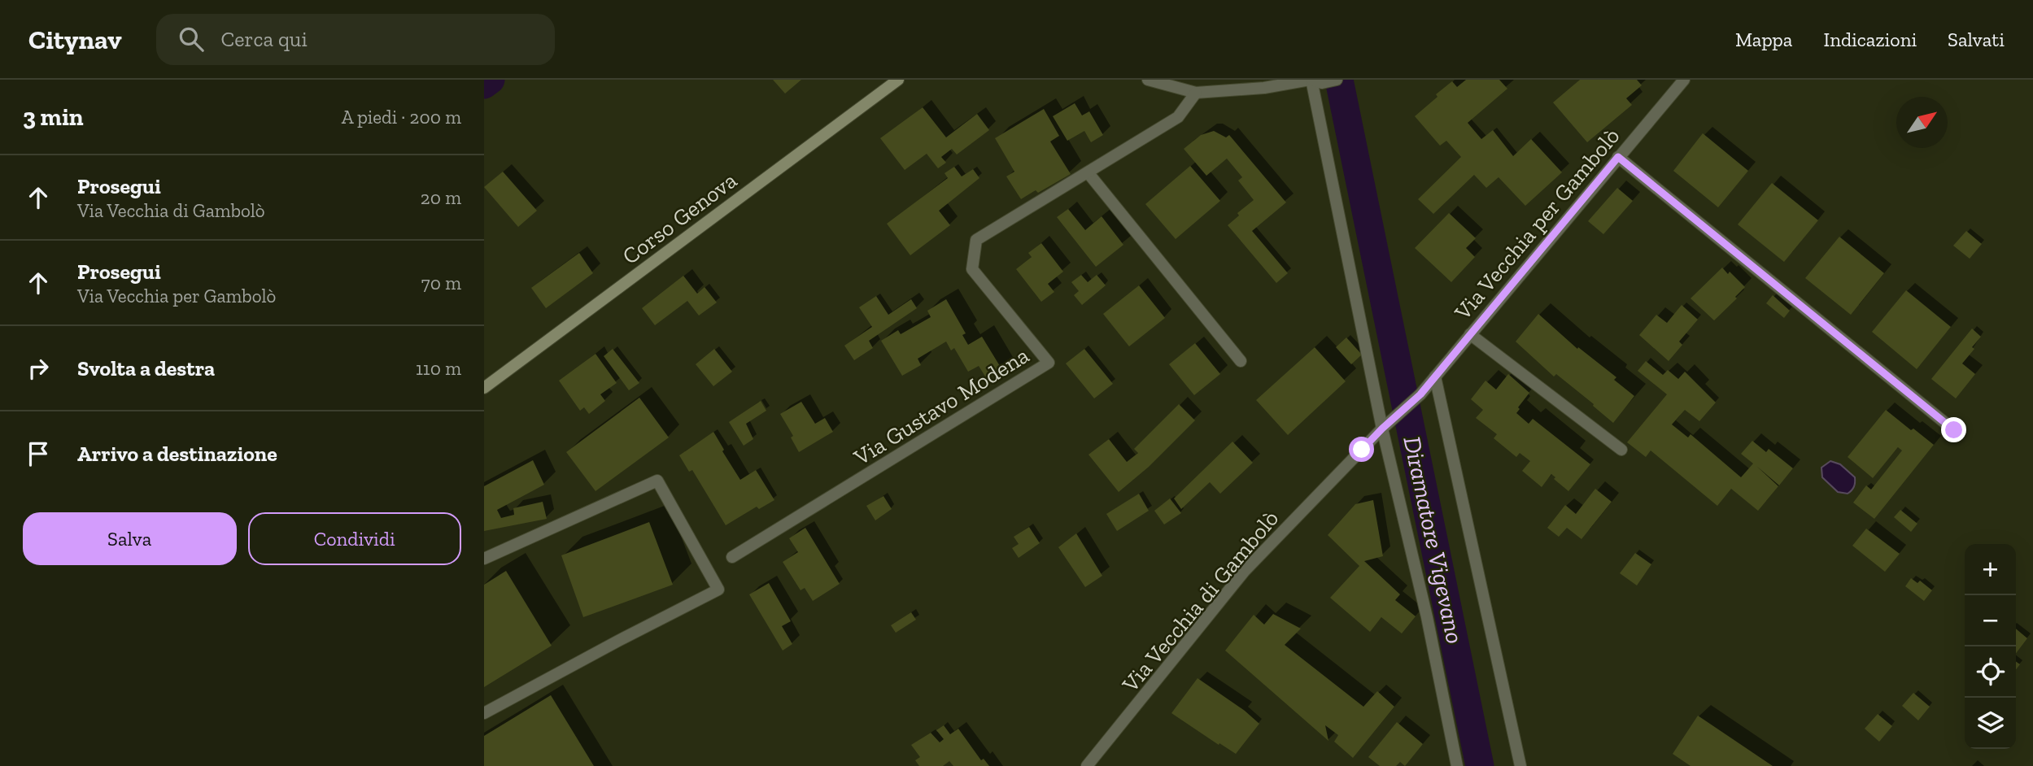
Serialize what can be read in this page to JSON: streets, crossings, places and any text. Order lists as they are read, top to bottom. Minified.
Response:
{"streets":{"main road":["Corso Genova"],"street":["Via Vecchia per Gambolò","Via Gustavo Modena","Via Vecchia di Gambolò"]},"crossings":[["Via Vecchia per Gambolò","Via Vecchia di Gambolò"]],"water":["Diramatore Vigevano"],"north":"top right","page":{"header":"Citynav","search":"Cerca qui","nav":["Mappa","Indicazioni","Salvati"],"heading":["3 min","A piedi · 200 m"],"list":[["Prosegui","Via Vecchia di Gambolò","20 m"],["Prosegui","Via Vecchia per Gambolò","70 m"],["Svolta a destra","110 m"],"Arrivo a destinazione"],"buttons":["Salva","Condividi"],"map_buttons":["+","−"]}}
